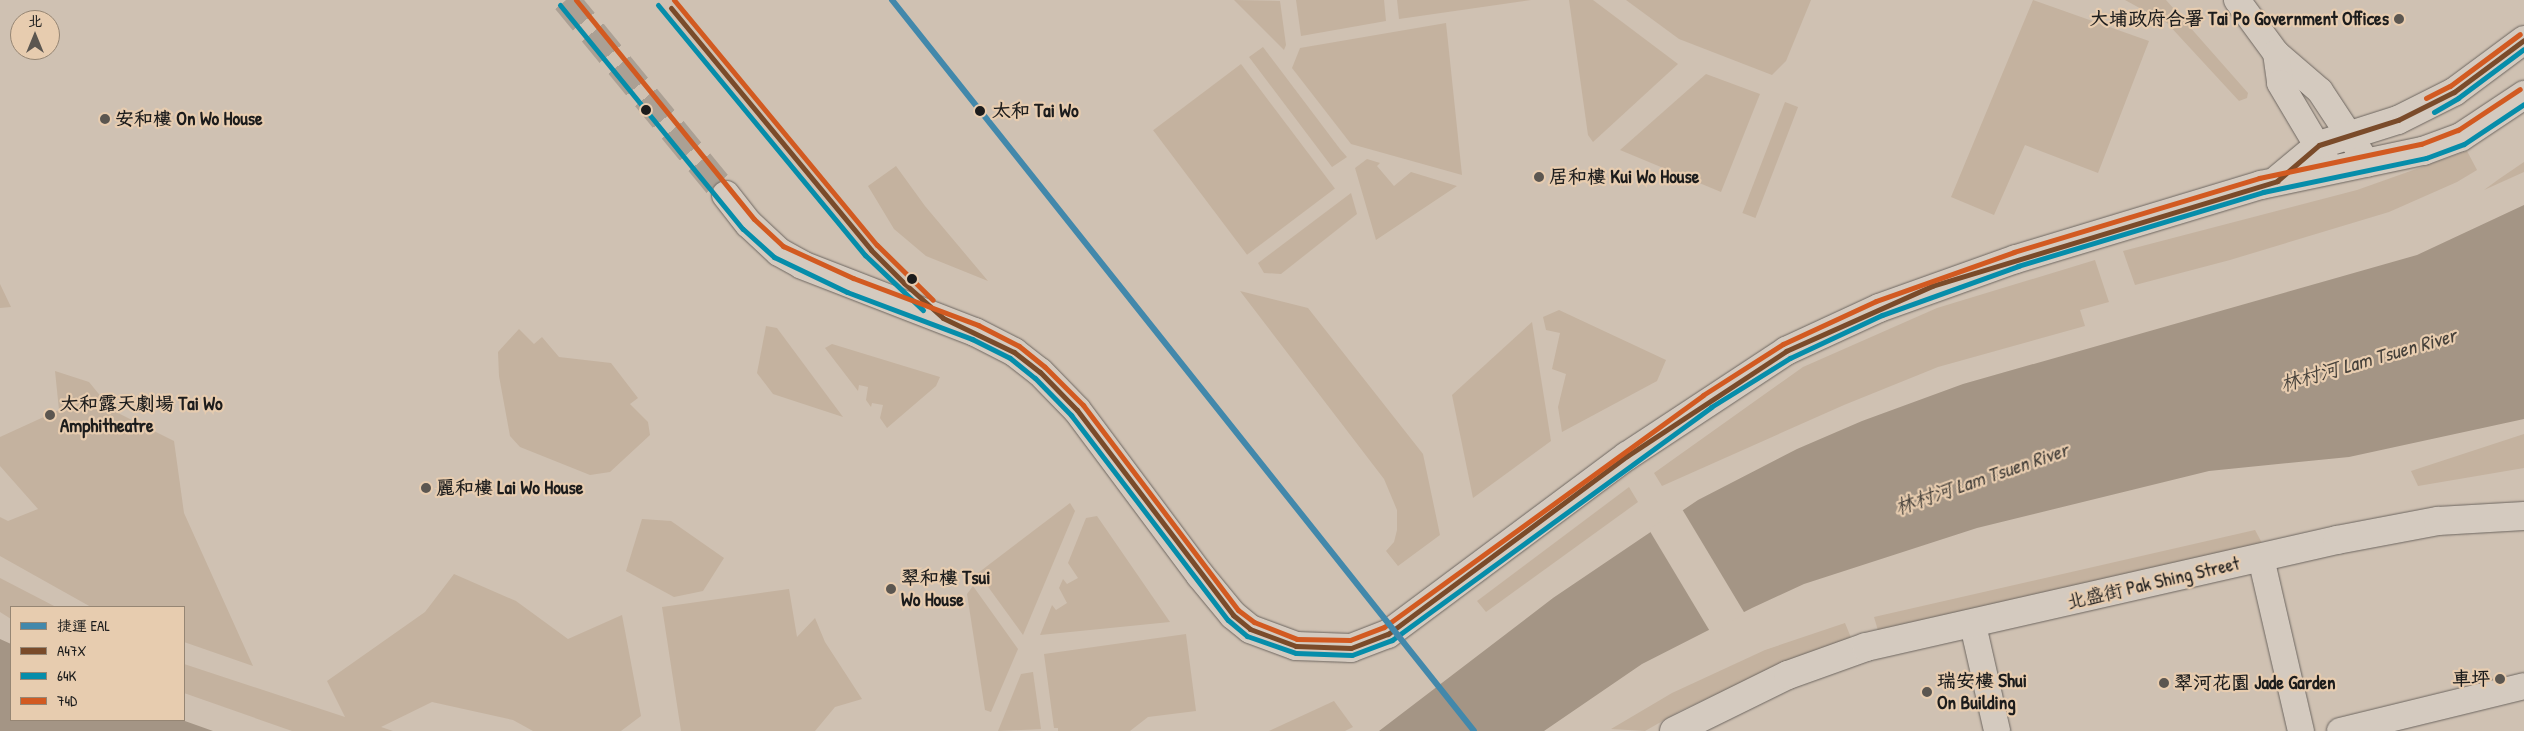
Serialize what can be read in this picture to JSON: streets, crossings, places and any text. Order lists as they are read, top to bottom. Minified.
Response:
{"streets":{"street":["北盛街 Pak Shing Street"]},"water":["林村河 Lam Tsuen River"],"places":["大埔政府合署 Tai Po Government Offices","太和 Tai Wo","安和樓 On Wo House","居和樓 Kui Wo House","太和露天劇場 Tai Wo Amphitheatre","麗和樓 Lai Wo House","翠和樓 Tsui Wo House","車坪","翠河花園 Jade Garden","瑞安樓 Shui On Building"],"lines":["metro line EAL","transit line 74D","transit line 64K","transit line A47X"],"legend":["捷運 EAL","A47X","64K","74D"],"north":"top"}
